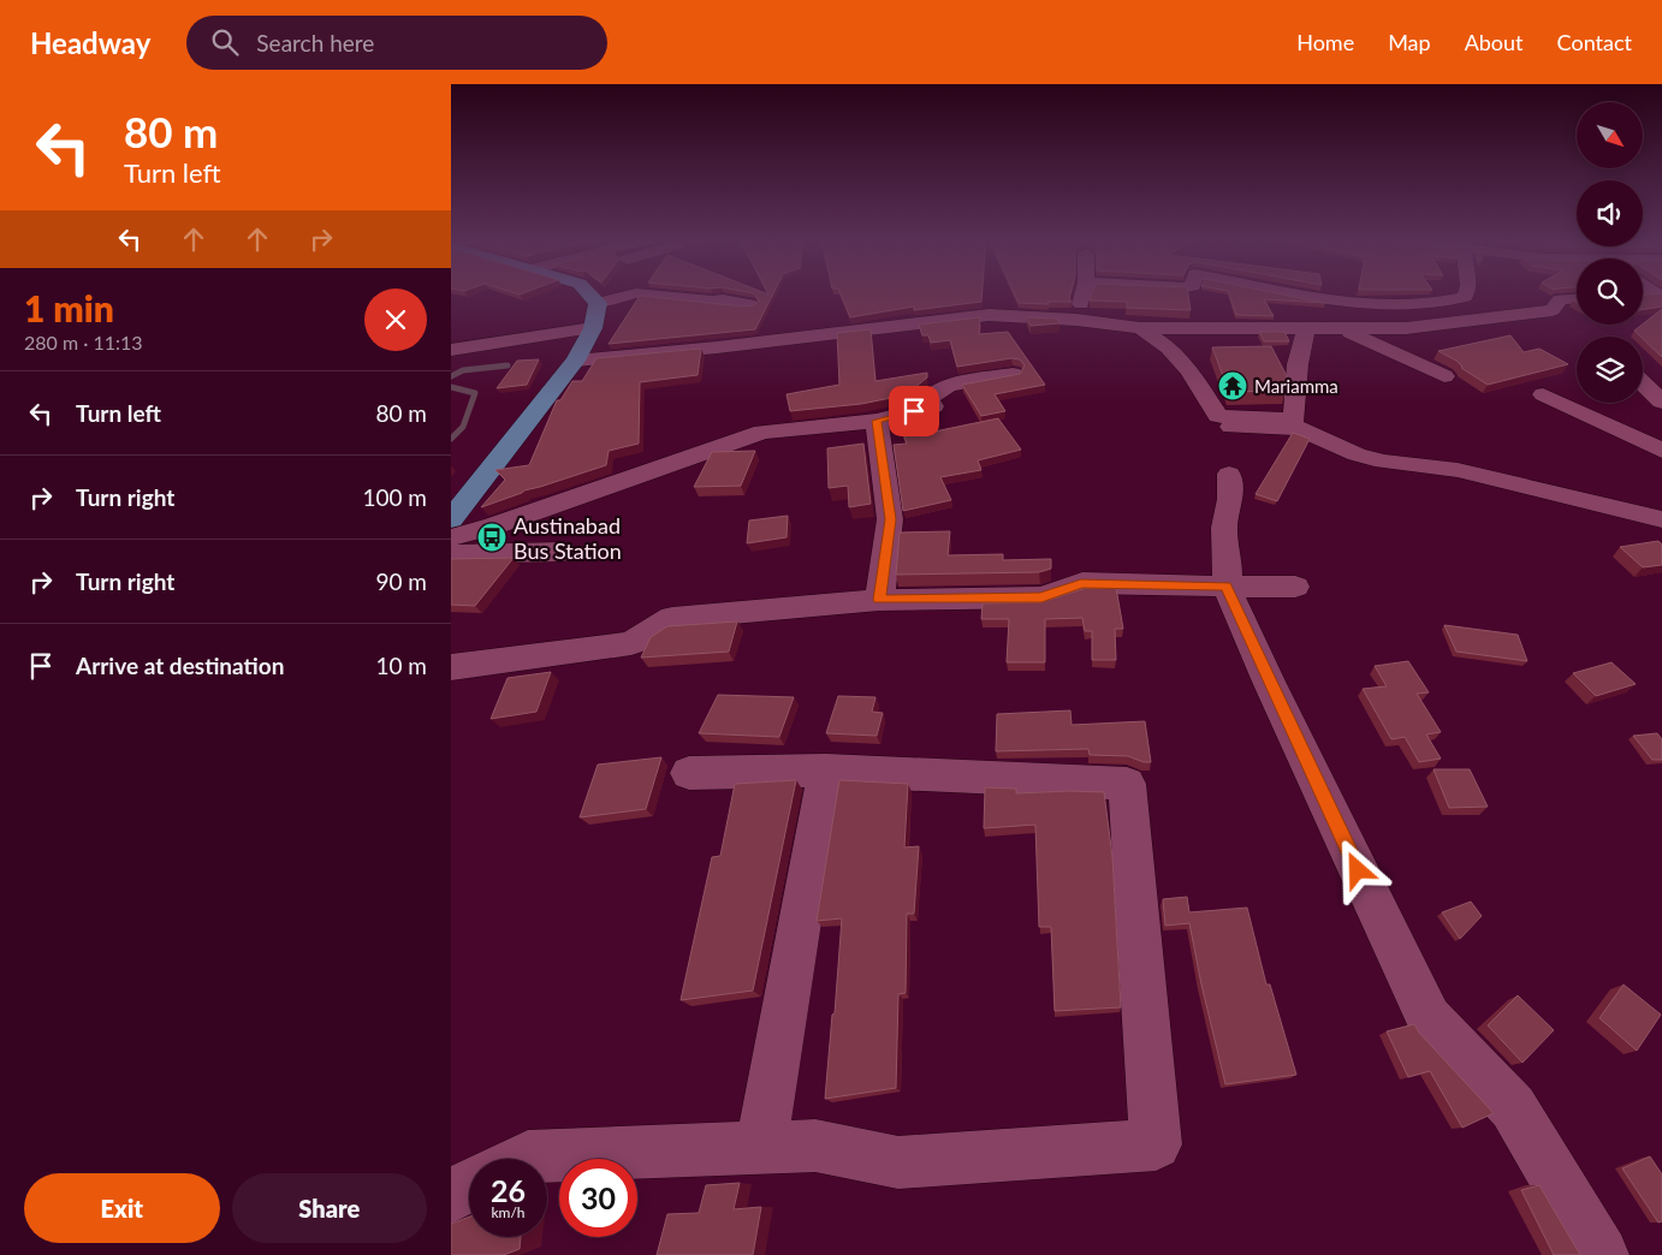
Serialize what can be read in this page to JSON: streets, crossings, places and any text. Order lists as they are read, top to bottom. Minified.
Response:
{"places":{"temple":["Mariamma"],"bus stop":["Austinabad Bus Station"]},"north":"bottom right","page":{"header":"Headway","search":"Search here","nav":["Home","Map","About","Contact"],"turn":["80 m","Turn left"],"heading":["1 min","280 m · 11:13"],"list":[{"name":"Turn left","value":"80 m"},{"name":"Turn right","value":"100 m"},{"name":"Turn right","value":"90 m"},{"name":"Arrive at destination","value":"10 m"}],"speed":"26 km/h","limit":"30","buttons":["Exit","Share"]}}
